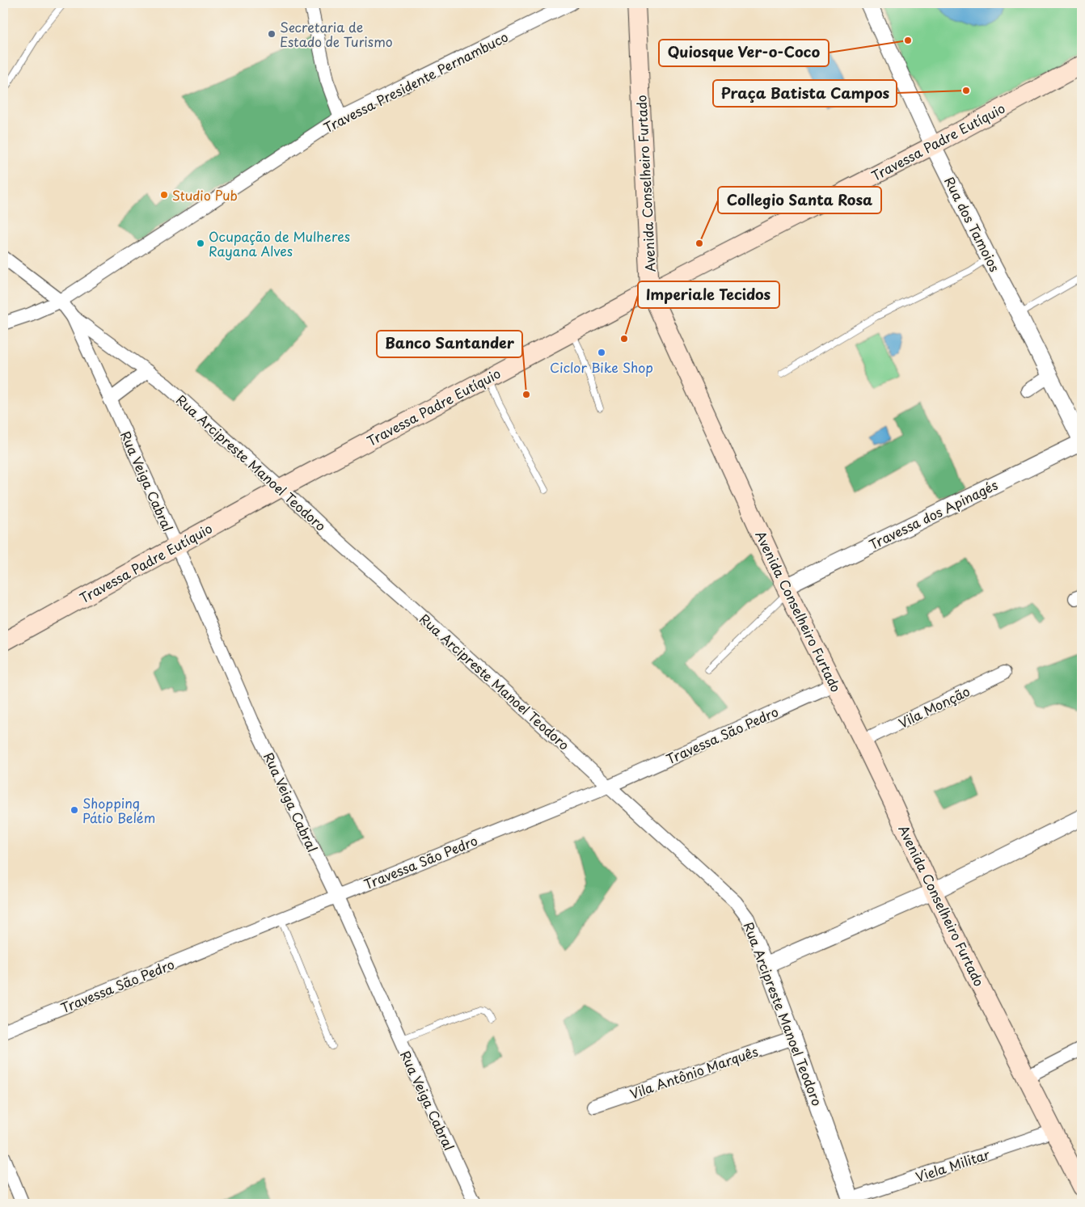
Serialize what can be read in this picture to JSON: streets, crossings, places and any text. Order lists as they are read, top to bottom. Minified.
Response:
{"streets":{"main road":["Travessa Padre Eutíquio","Avenida Conselheiro Furtado"],"street":["Travessa Presidente Pernambuco","Rua dos Tamoios","Rua Arcipreste Manoel Teodoro","Rua Veiga Cabral","Travessa dos Apinagés","Vila Monção","Travessa São Pedro","Vila Antônio Marquês","Viela Militar"]},"crossings":[["Travessa Presidente Pernambuco","Rua Arcipreste Manoel Teodoro"],["Travessa Padre Eutíquio","Avenida Conselheiro Furtado"],["Travessa Padre Eutíquio","Rua dos Tamoios"],["Travessa Padre Eutíquio","Rua Arcipreste Manoel Teodoro"],["Travessa Padre Eutíquio","Rua Veiga Cabral"],["Avenida Conselheiro Furtado","Travessa dos Apinagés"],["Avenida Conselheiro Furtado","Vila Monção"],["Avenida Conselheiro Furtado","Travessa São Pedro"],["Avenida Conselheiro Furtado","Viela Militar"],["Rua dos Tamoios","Travessa dos Apinagés"],["Rua Arcipreste Manoel Teodoro","Rua Veiga Cabral"],["Rua Arcipreste Manoel Teodoro","Travessa São Pedro"],["Rua Arcipreste Manoel Teodoro","Vila Antônio Marquês"],["Rua Arcipreste Manoel Teodoro","Viela Militar"],["Rua Veiga Cabral","Travessa São Pedro"]],"places":["Secretaria de Estado de Turismo","Quiosque Ver-o-Coco","Praça Batista Campos","Studio Pub","Ocupação de Mulheres Rayana Alves","Collegio Santa Rosa","Imperiale Tecidos","Ciclor Bike Shop","Banco Santander","Shopping Pátio Belém"]}
